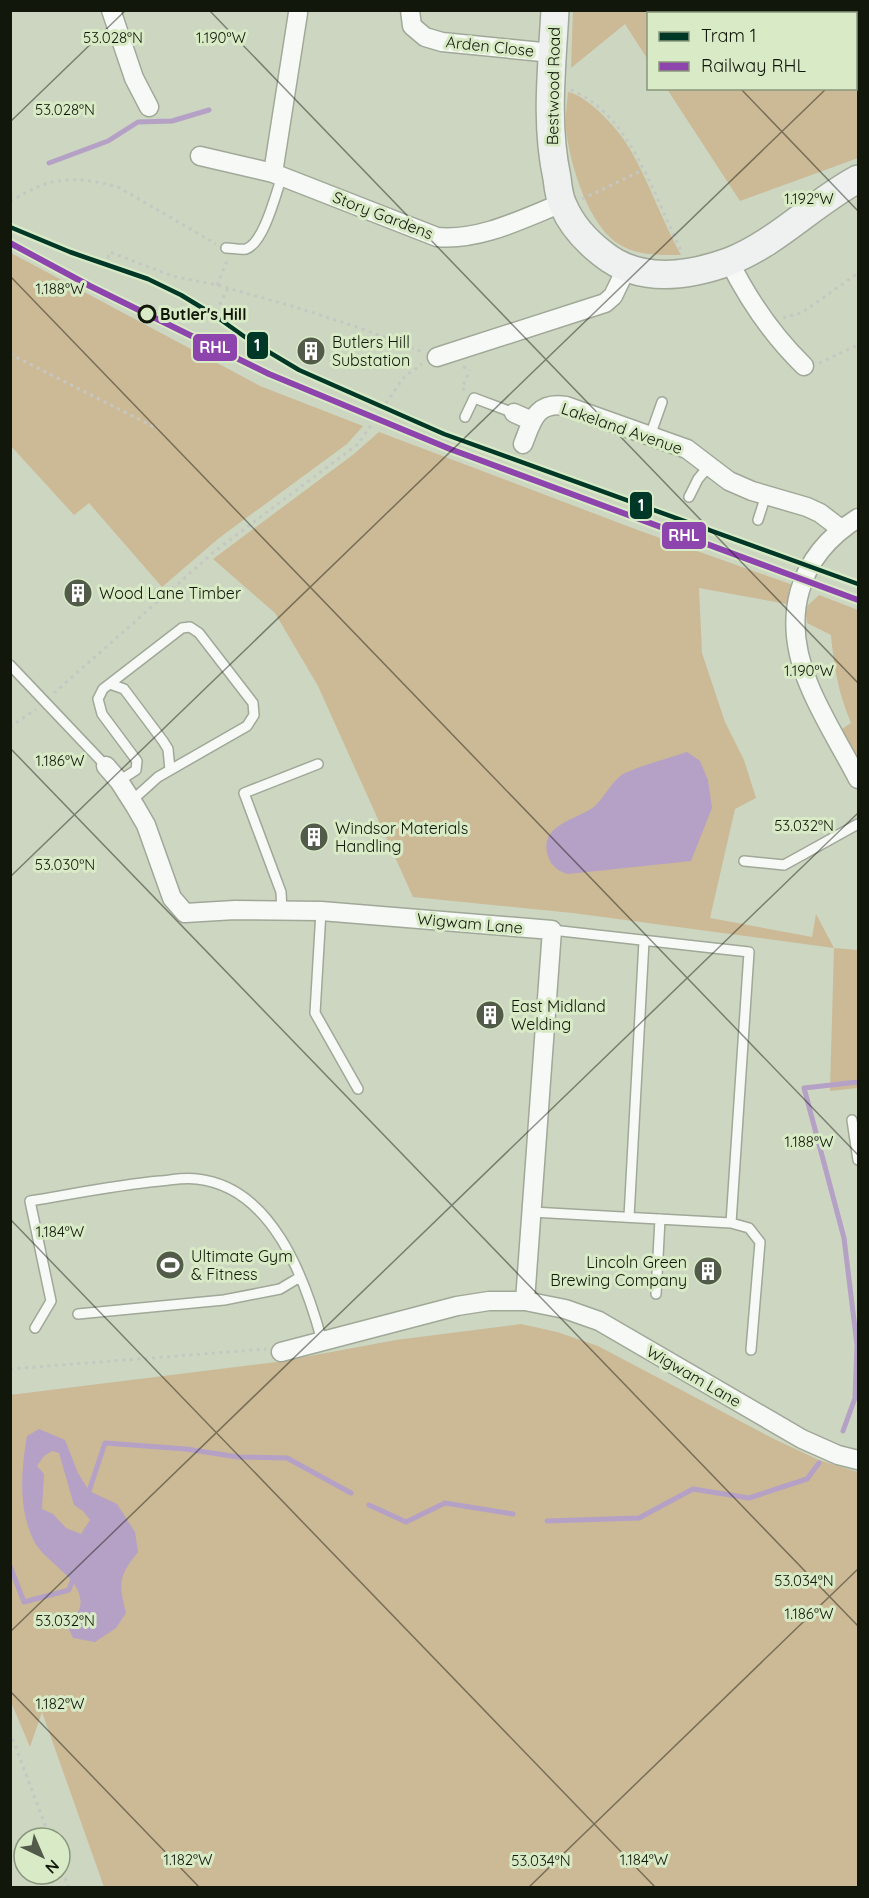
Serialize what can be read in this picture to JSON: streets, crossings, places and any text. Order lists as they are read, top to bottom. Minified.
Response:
{"streets":{"street":["Arden Close","Bestwood Road","Story Gardens","Lakeland Avenue","Wigwam Lane"]},"crossings":[["Arden Close","Bestwood Road"],["Bestwood Road","Story Gardens"]],"places":{"other":["Butler's Hill"],"building":["Butlers Hill Substation","Wood Lane Timber","Windsor Materials Handling","East Midland Welding","Lincoln Green Brewing Company"],"sports":["Ultimate Gym & Fitness"]},"lines":["tram line 1","rail line RHL"],"legend":["Tram 1","Railway RHL"],"north":"bottom right","coordinates":["53.028°N","1.190°W","1.192°W","1.188°W","1.186°W","53.032°N","53.030°N","1.184°W","53.034°N","1.182°W"]}
